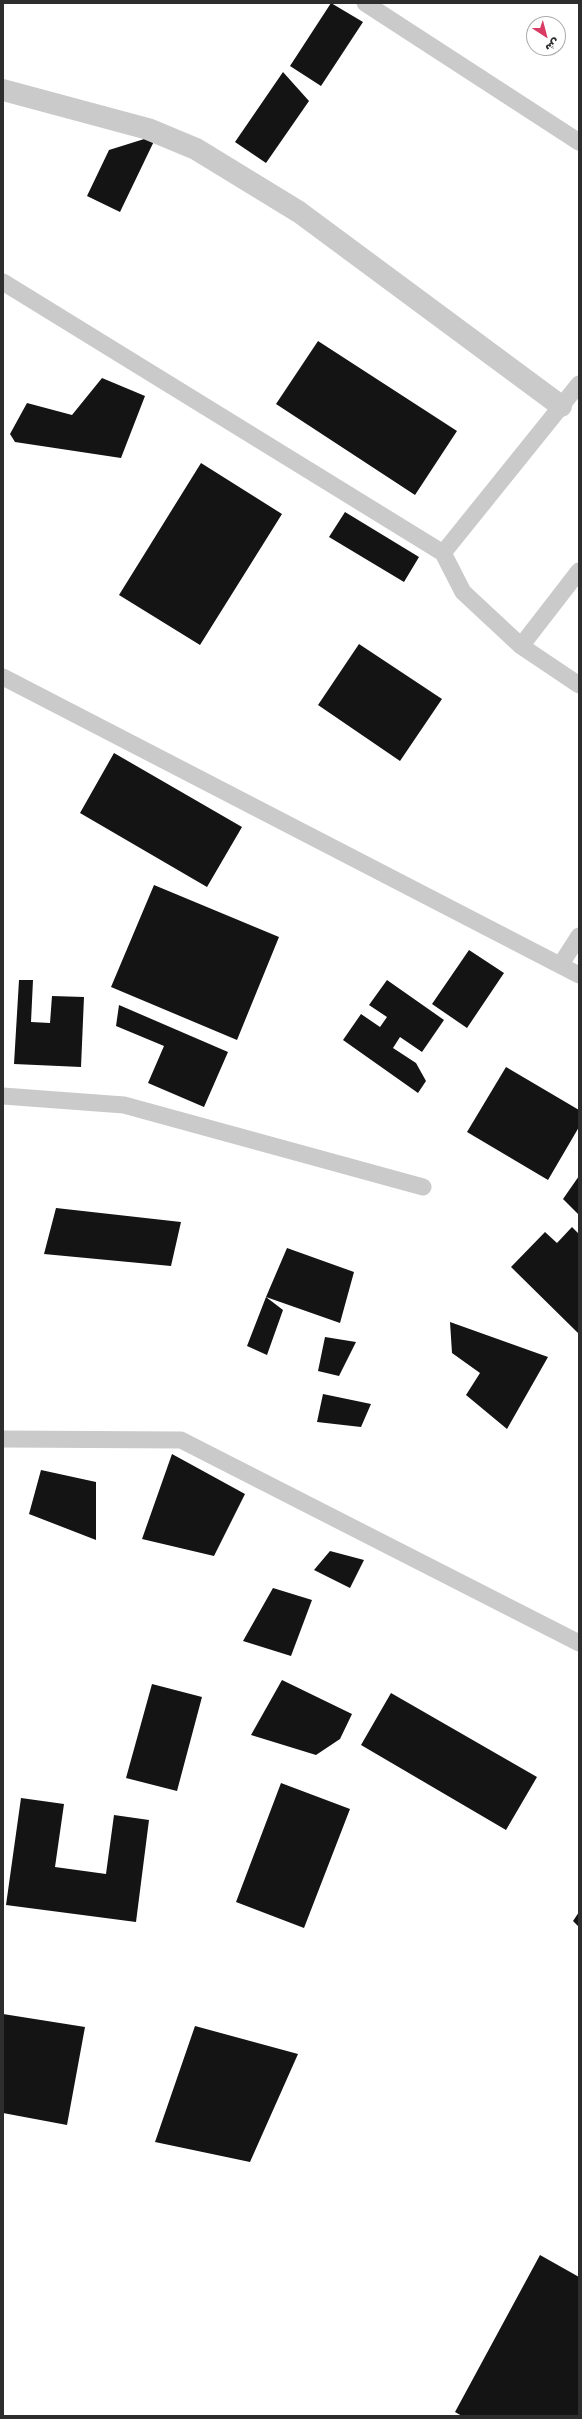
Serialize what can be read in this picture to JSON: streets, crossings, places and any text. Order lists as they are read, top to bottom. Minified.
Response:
{"north":"bottom right"}
